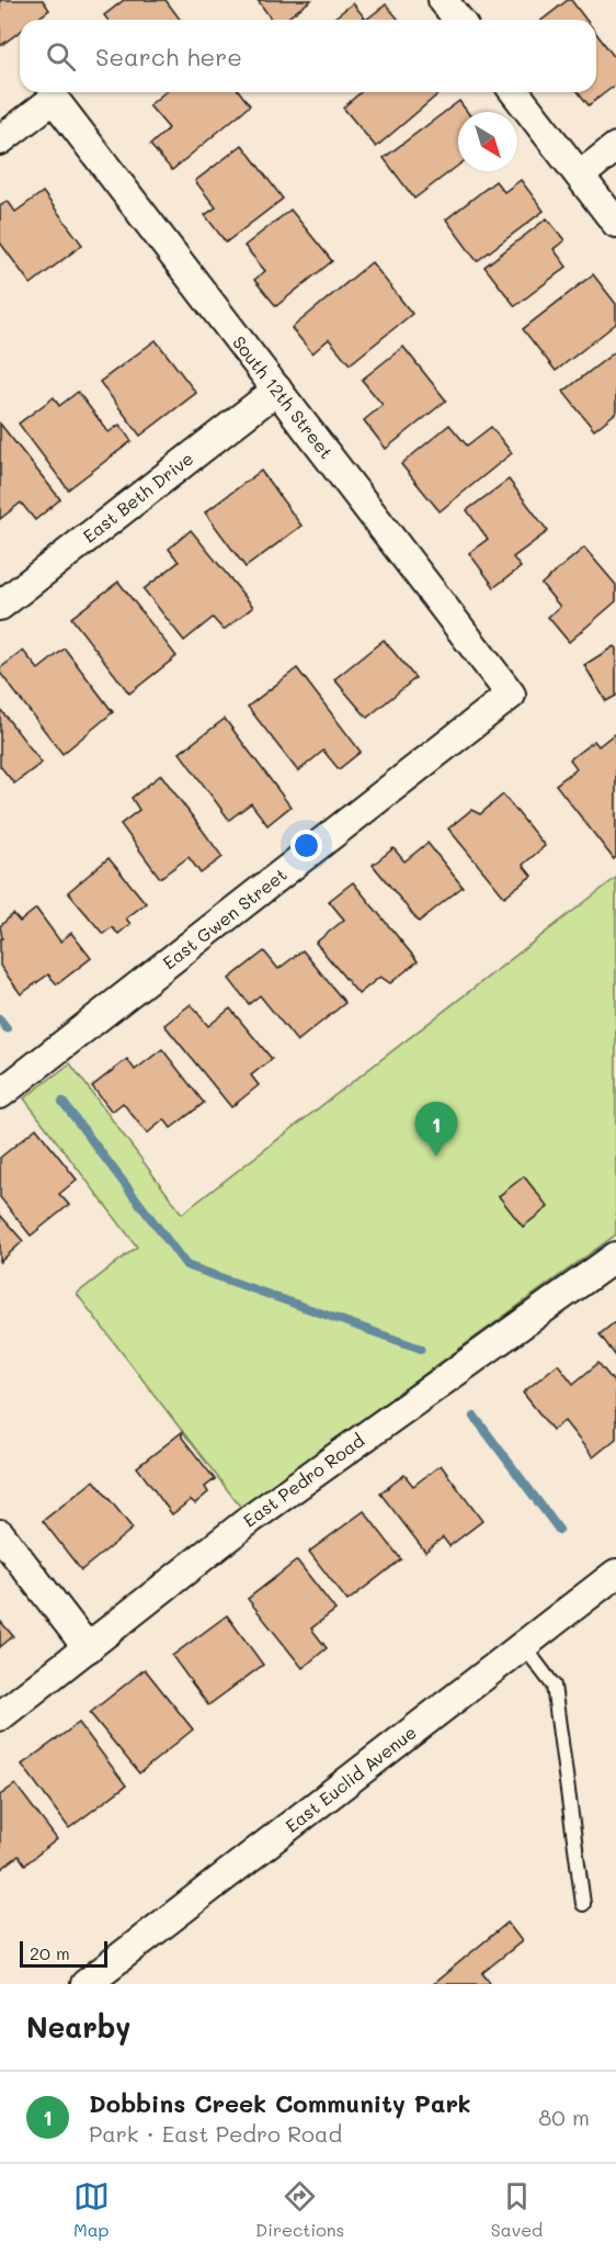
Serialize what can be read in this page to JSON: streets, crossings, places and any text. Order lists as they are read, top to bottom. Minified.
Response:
{"streets":{"street":["South 12th Street","East Beth Drive","East Gwen Street","East Pedro Road","East Euclid Avenue"]},"crossings":[["South 12th Street","East Beth Drive"],["South 12th Street","East Gwen Street"]],"scale_bar":"20 m","north":"bottom right","page":{"search":"Search here","pins":"1","scale":"20 m","heading":"Nearby","list":[{"mark":"1","name":"Dobbins Creek Community Park","note":"Park · East Pedro Road","value":"80 m"}],"nav":["Map","Directions","Saved"]}}
